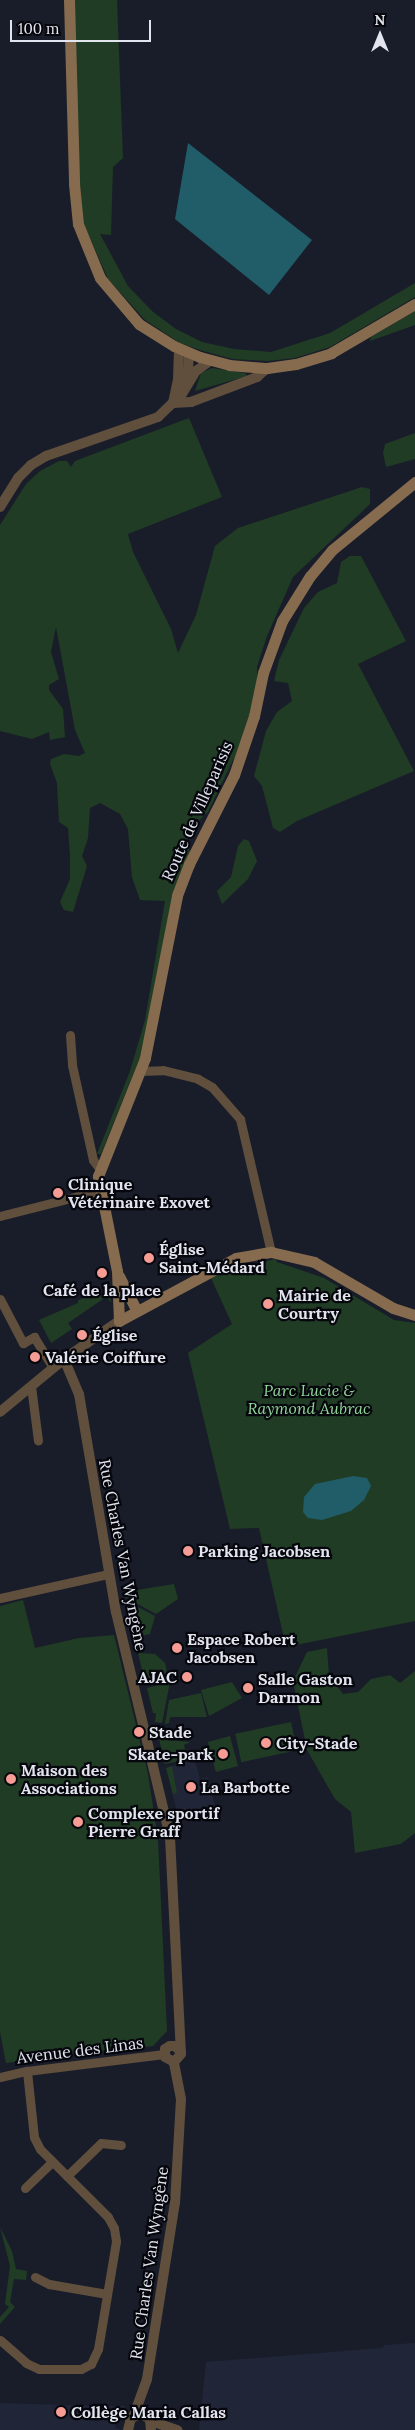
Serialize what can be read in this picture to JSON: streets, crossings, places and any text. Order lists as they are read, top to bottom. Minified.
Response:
{"streets":{"main road":["Route de Villeparisis"],"street":["Rue Charles Van Wyngène","Avenue des Linas"]},"crossings":[["Rue Charles Van Wyngène","Avenue des Linas"]],"parks":["Parc Lucie & Raymond Aubrac"],"places":["Clinique Vétérinaire Exovet","Église Saint-Médard","Café de la place","Mairie de Courtry","Église","Valérie Coiffure","Parking Jacobsen","Espace Robert Jacobsen","AJAC","Salle Gaston Darmon","Stade","City-Stade","Skate-park","Maison des Associations","La Barbotte","Complexe sportif Pierre Graff","Collège Maria Callas"],"scale_bar":"100 m","north":"top"}
